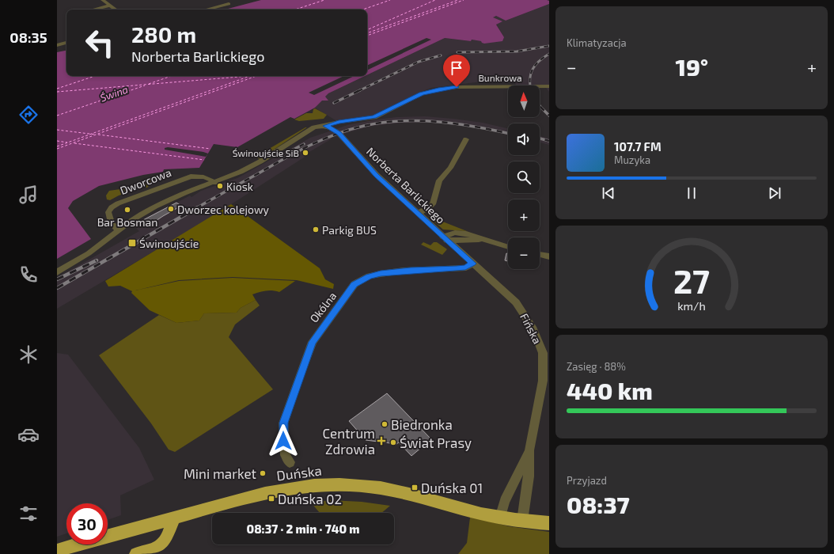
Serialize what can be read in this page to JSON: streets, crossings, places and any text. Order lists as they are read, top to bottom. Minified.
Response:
{"streets":{"highway":["Duńska"],"street":["Bunkrowa","Dworcowa","Norberta Barlickiego","Okólna","Fińska"]},"crossings":[["Bunkrowa","Norberta Barlickiego"],["Norberta Barlickiego","Okólna"],["Norberta Barlickiego","Fińska"],["Okólna","Fińska"],["Fińska","Duńska"]],"water":["Świna"],"places":{"other":["Świnoujście SiB","Kiosk","Dworzec kolejowy","Bar Bosman","Parkig BUS","Biedronka","Świat Prasy","Mini market"],"transit":["Świnoujście","Duńska 01","Duńska 02"],"health":["Centrum Zdrowia"]},"north":"top","page":{"tabs":"08:35","tile":["Klimatyzacja",["Zasięg · 88%","440 km"],["Przyjazd","08:37"]],"turn":["280 m","Norberta Barlickiego"],"heat":["−","19°","+"],"map_buttons":["+","−"],"song":["107.7 FM","Muzyka"],"limit":"30","trip":"08:37 · 2 min · 740 m","gauge":["27","km/h"]}}
